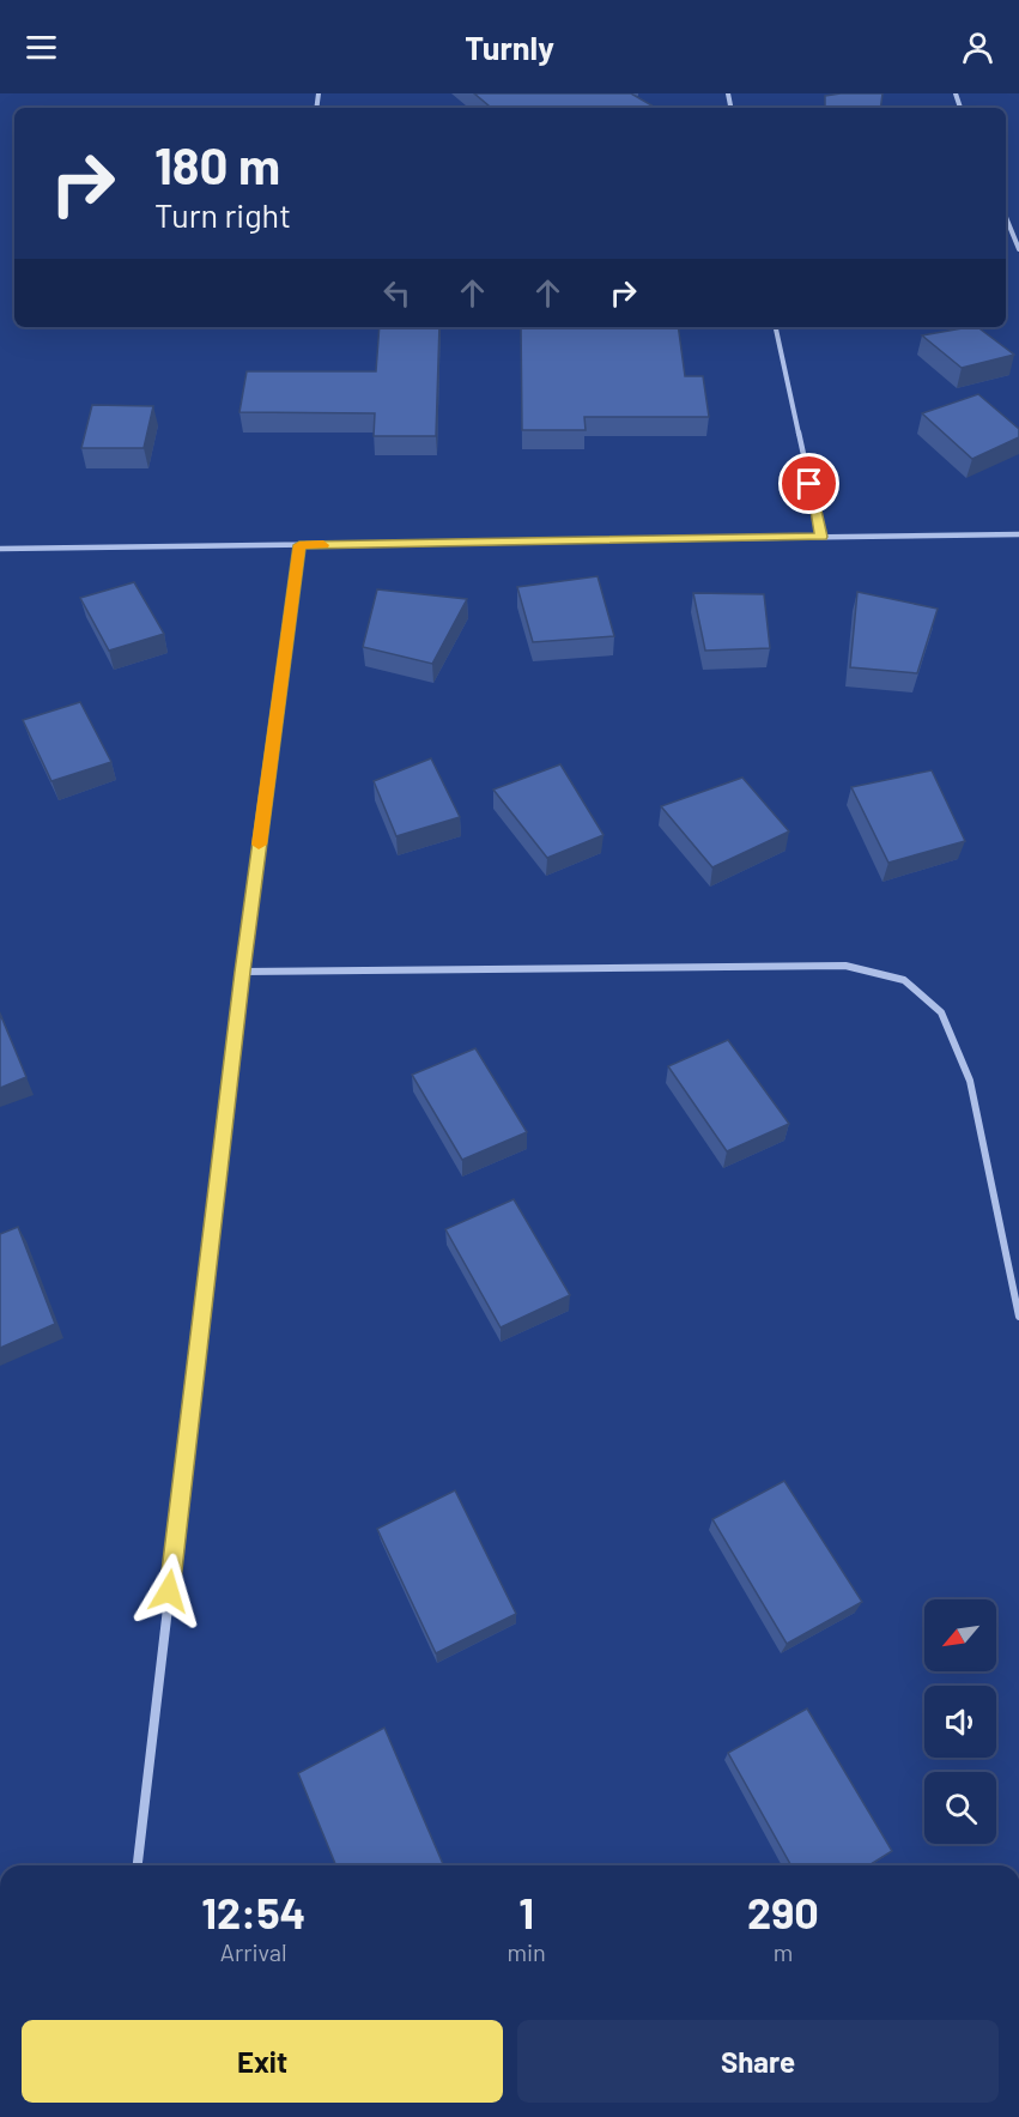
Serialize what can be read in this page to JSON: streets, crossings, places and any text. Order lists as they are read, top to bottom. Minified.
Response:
{"north":"bottom left","page":{"header":"Turnly","turn":["180 m","Turn right"],"eta":["12:54","Arrival","1","min","290","m"],"buttons":["Exit","Share"]}}
